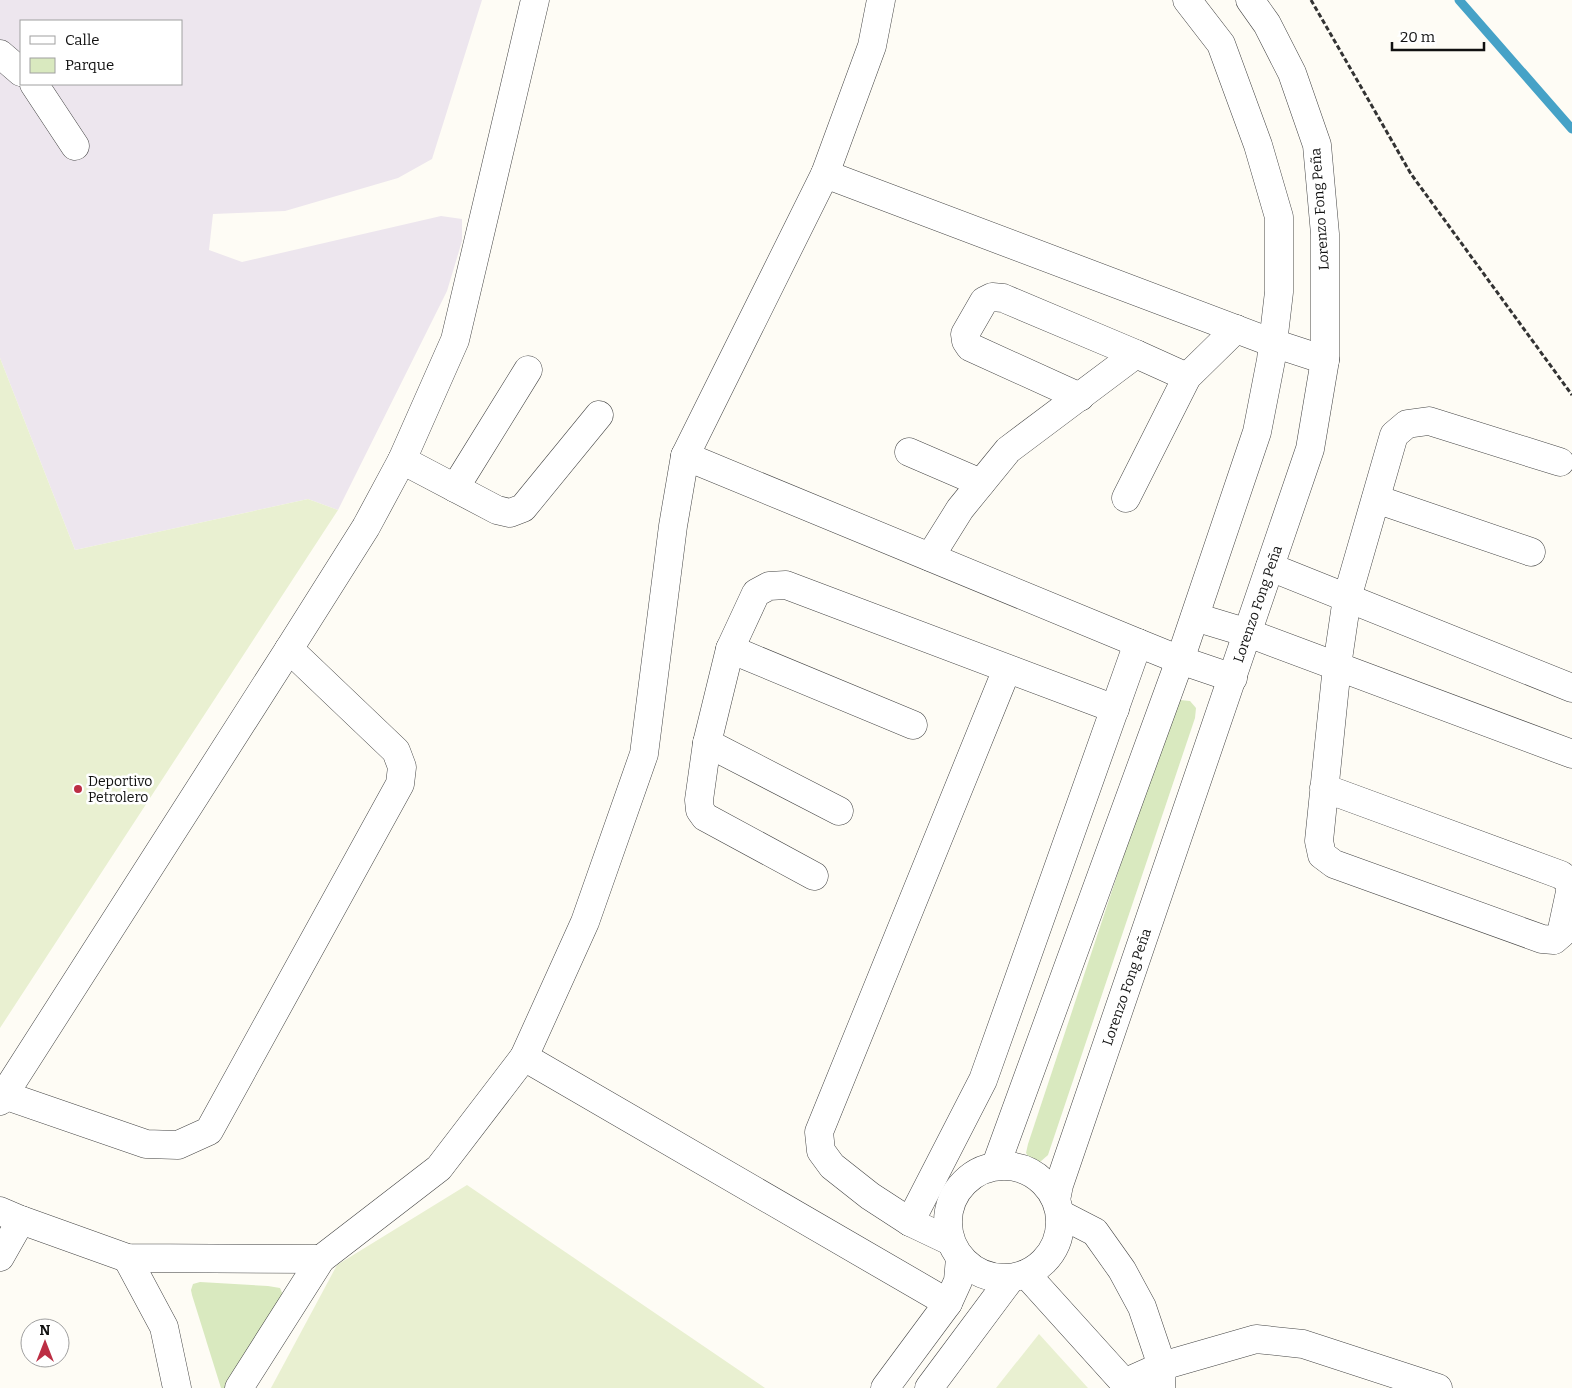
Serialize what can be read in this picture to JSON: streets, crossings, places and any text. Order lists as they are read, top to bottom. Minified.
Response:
{"streets":{"street":["Lorenzo Fong Peña"]},"places":["Deportivo Petrolero"],"legend":["Calle","Parque"],"scale_bar":"20 m","north":"top"}
